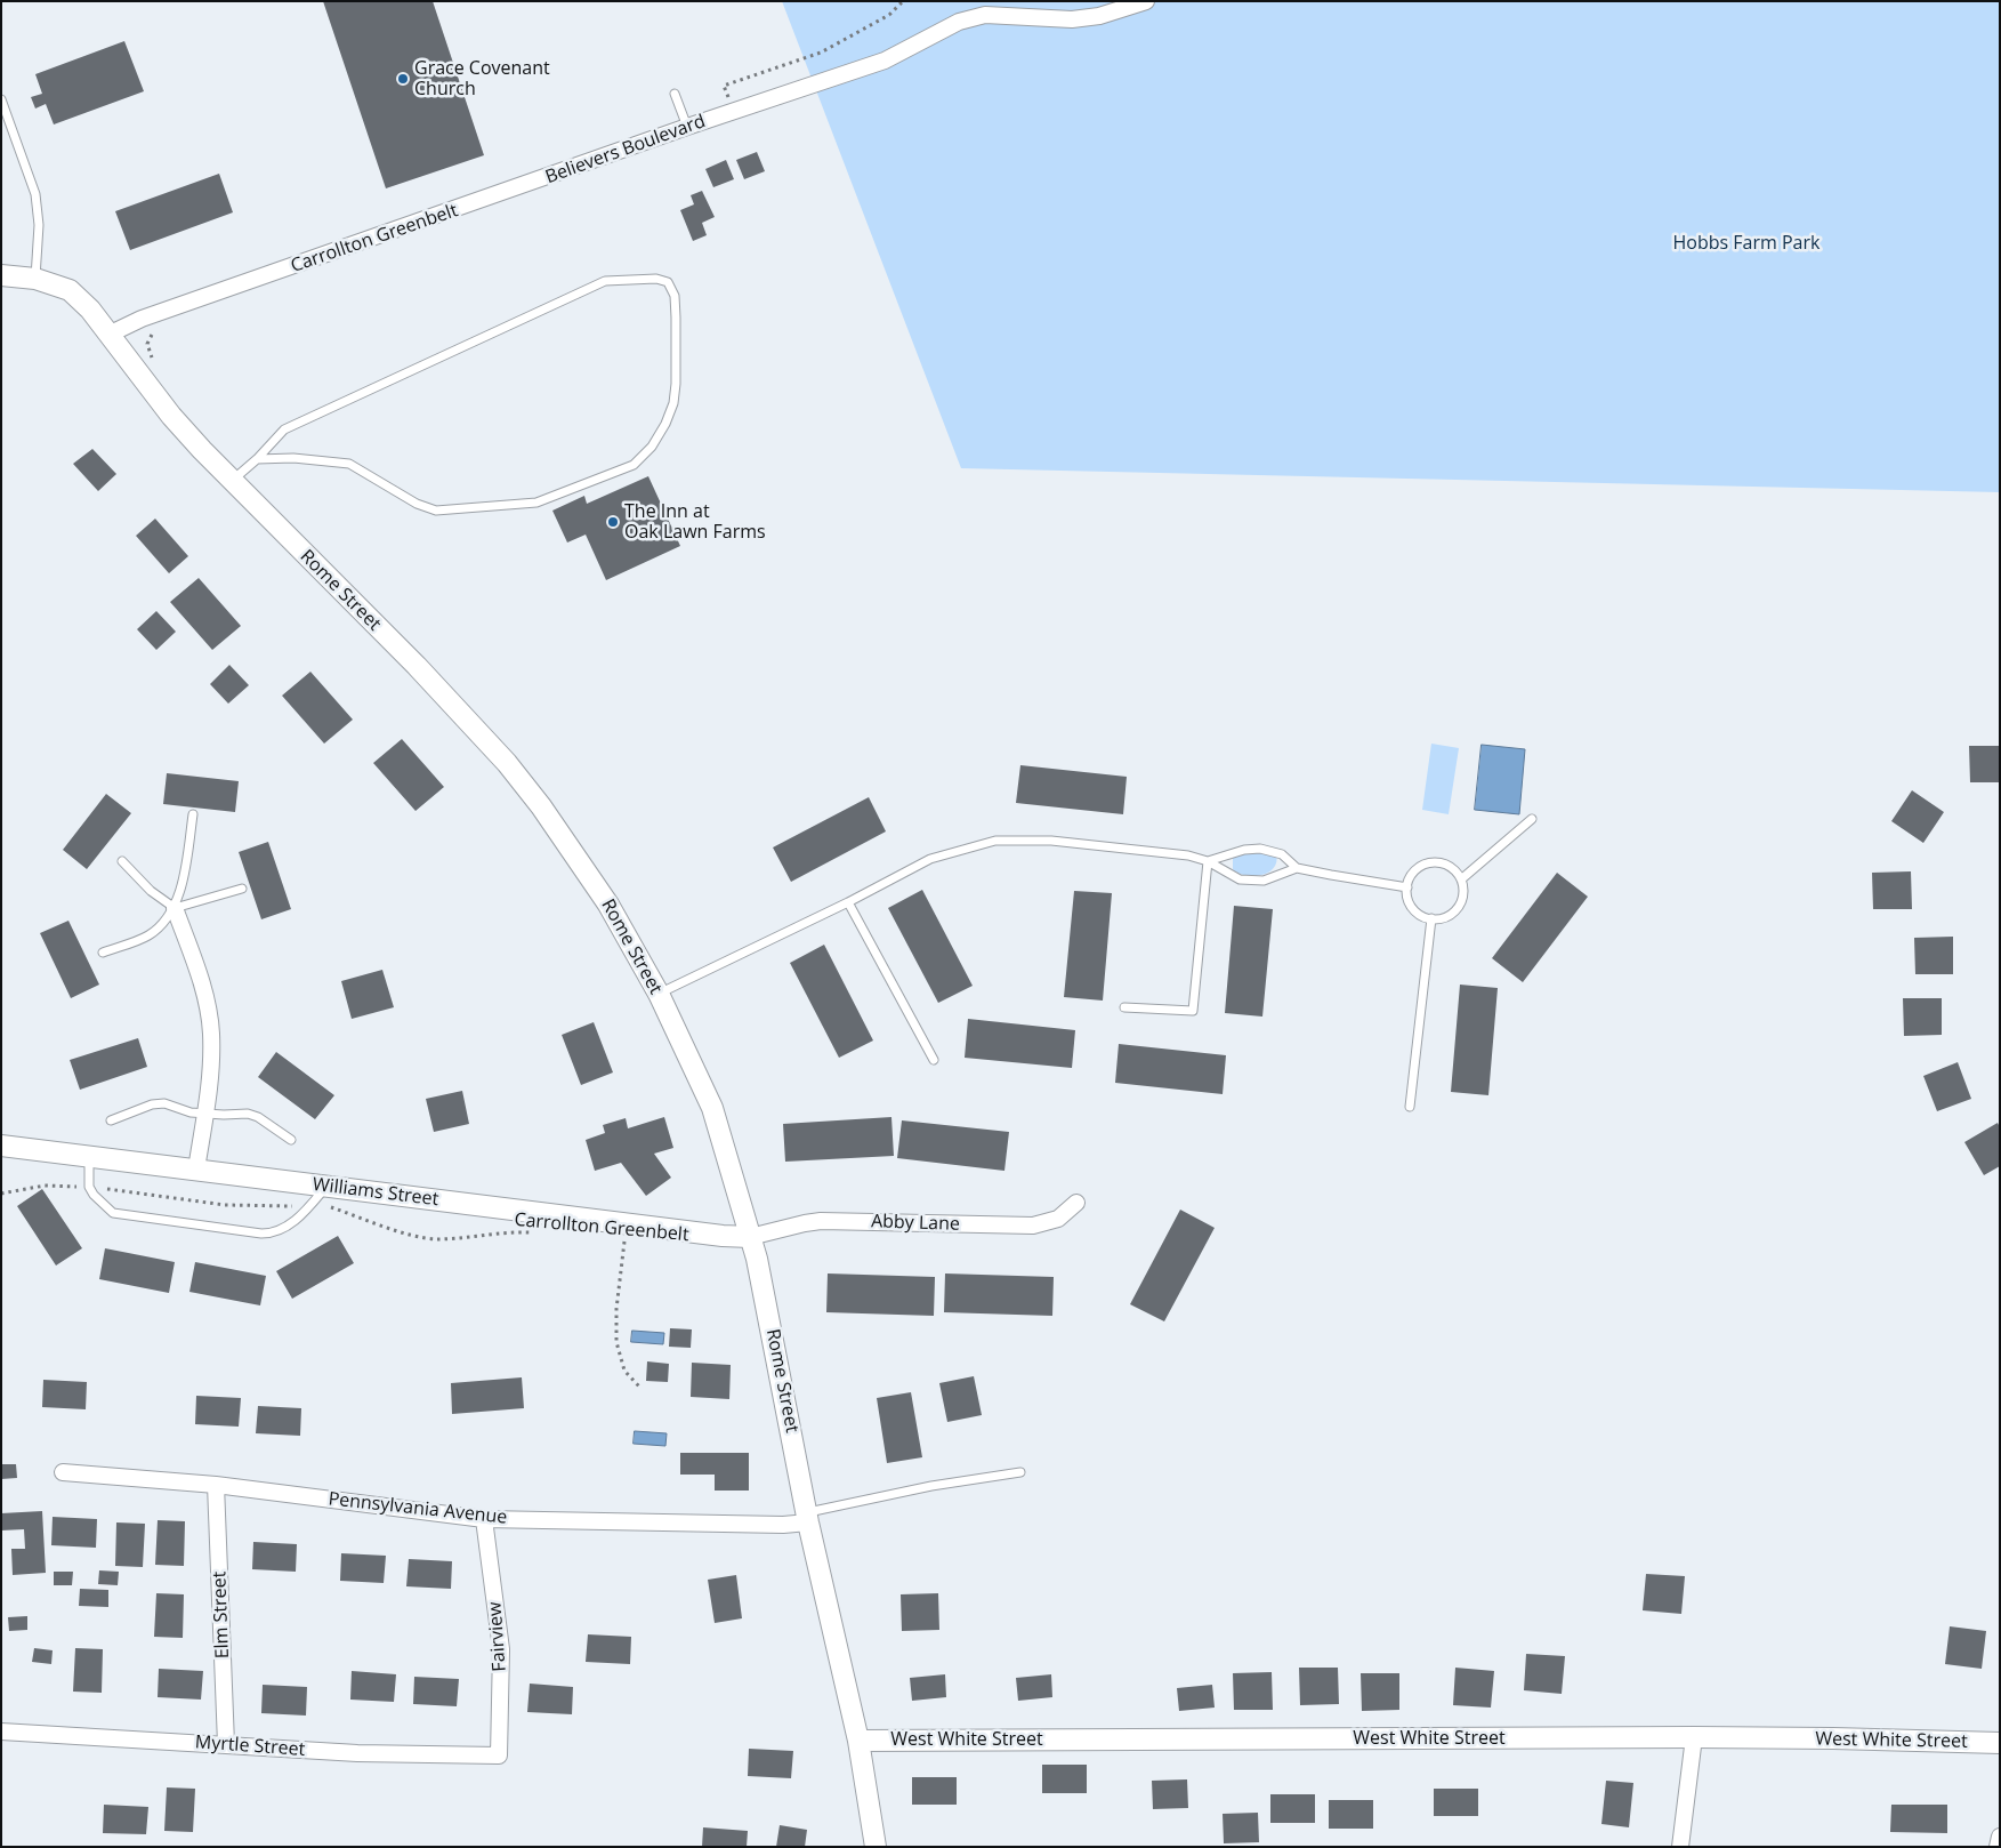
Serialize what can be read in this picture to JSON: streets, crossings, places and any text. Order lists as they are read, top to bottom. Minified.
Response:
{"streets":{"street":["Believers Boulevard","Rome Street","Williams Street","Abby Lane","Pennsylvania Avenue","Elm Street","Fairview","West White Street","Myrtle Street"],"path":["Carrollton Greenbelt"]},"crossings":[["Believers Boulevard","Rome Street"],["Carrollton Greenbelt","Williams Street"],["Rome Street","Williams Street"],["Rome Street","Abby Lane"],["Rome Street","Pennsylvania Avenue"],["Rome Street","West White Street"],["Williams Street","Abby Lane"],["Pennsylvania Avenue","Elm Street"],["Pennsylvania Avenue","Fairview"],["Elm Street","Myrtle Street"],["Fairview","Myrtle Street"]],"parks":["Hobbs Farm Park"],"places":["Grace Covenant Church","The Inn at Oak Lawn Farms"]}
